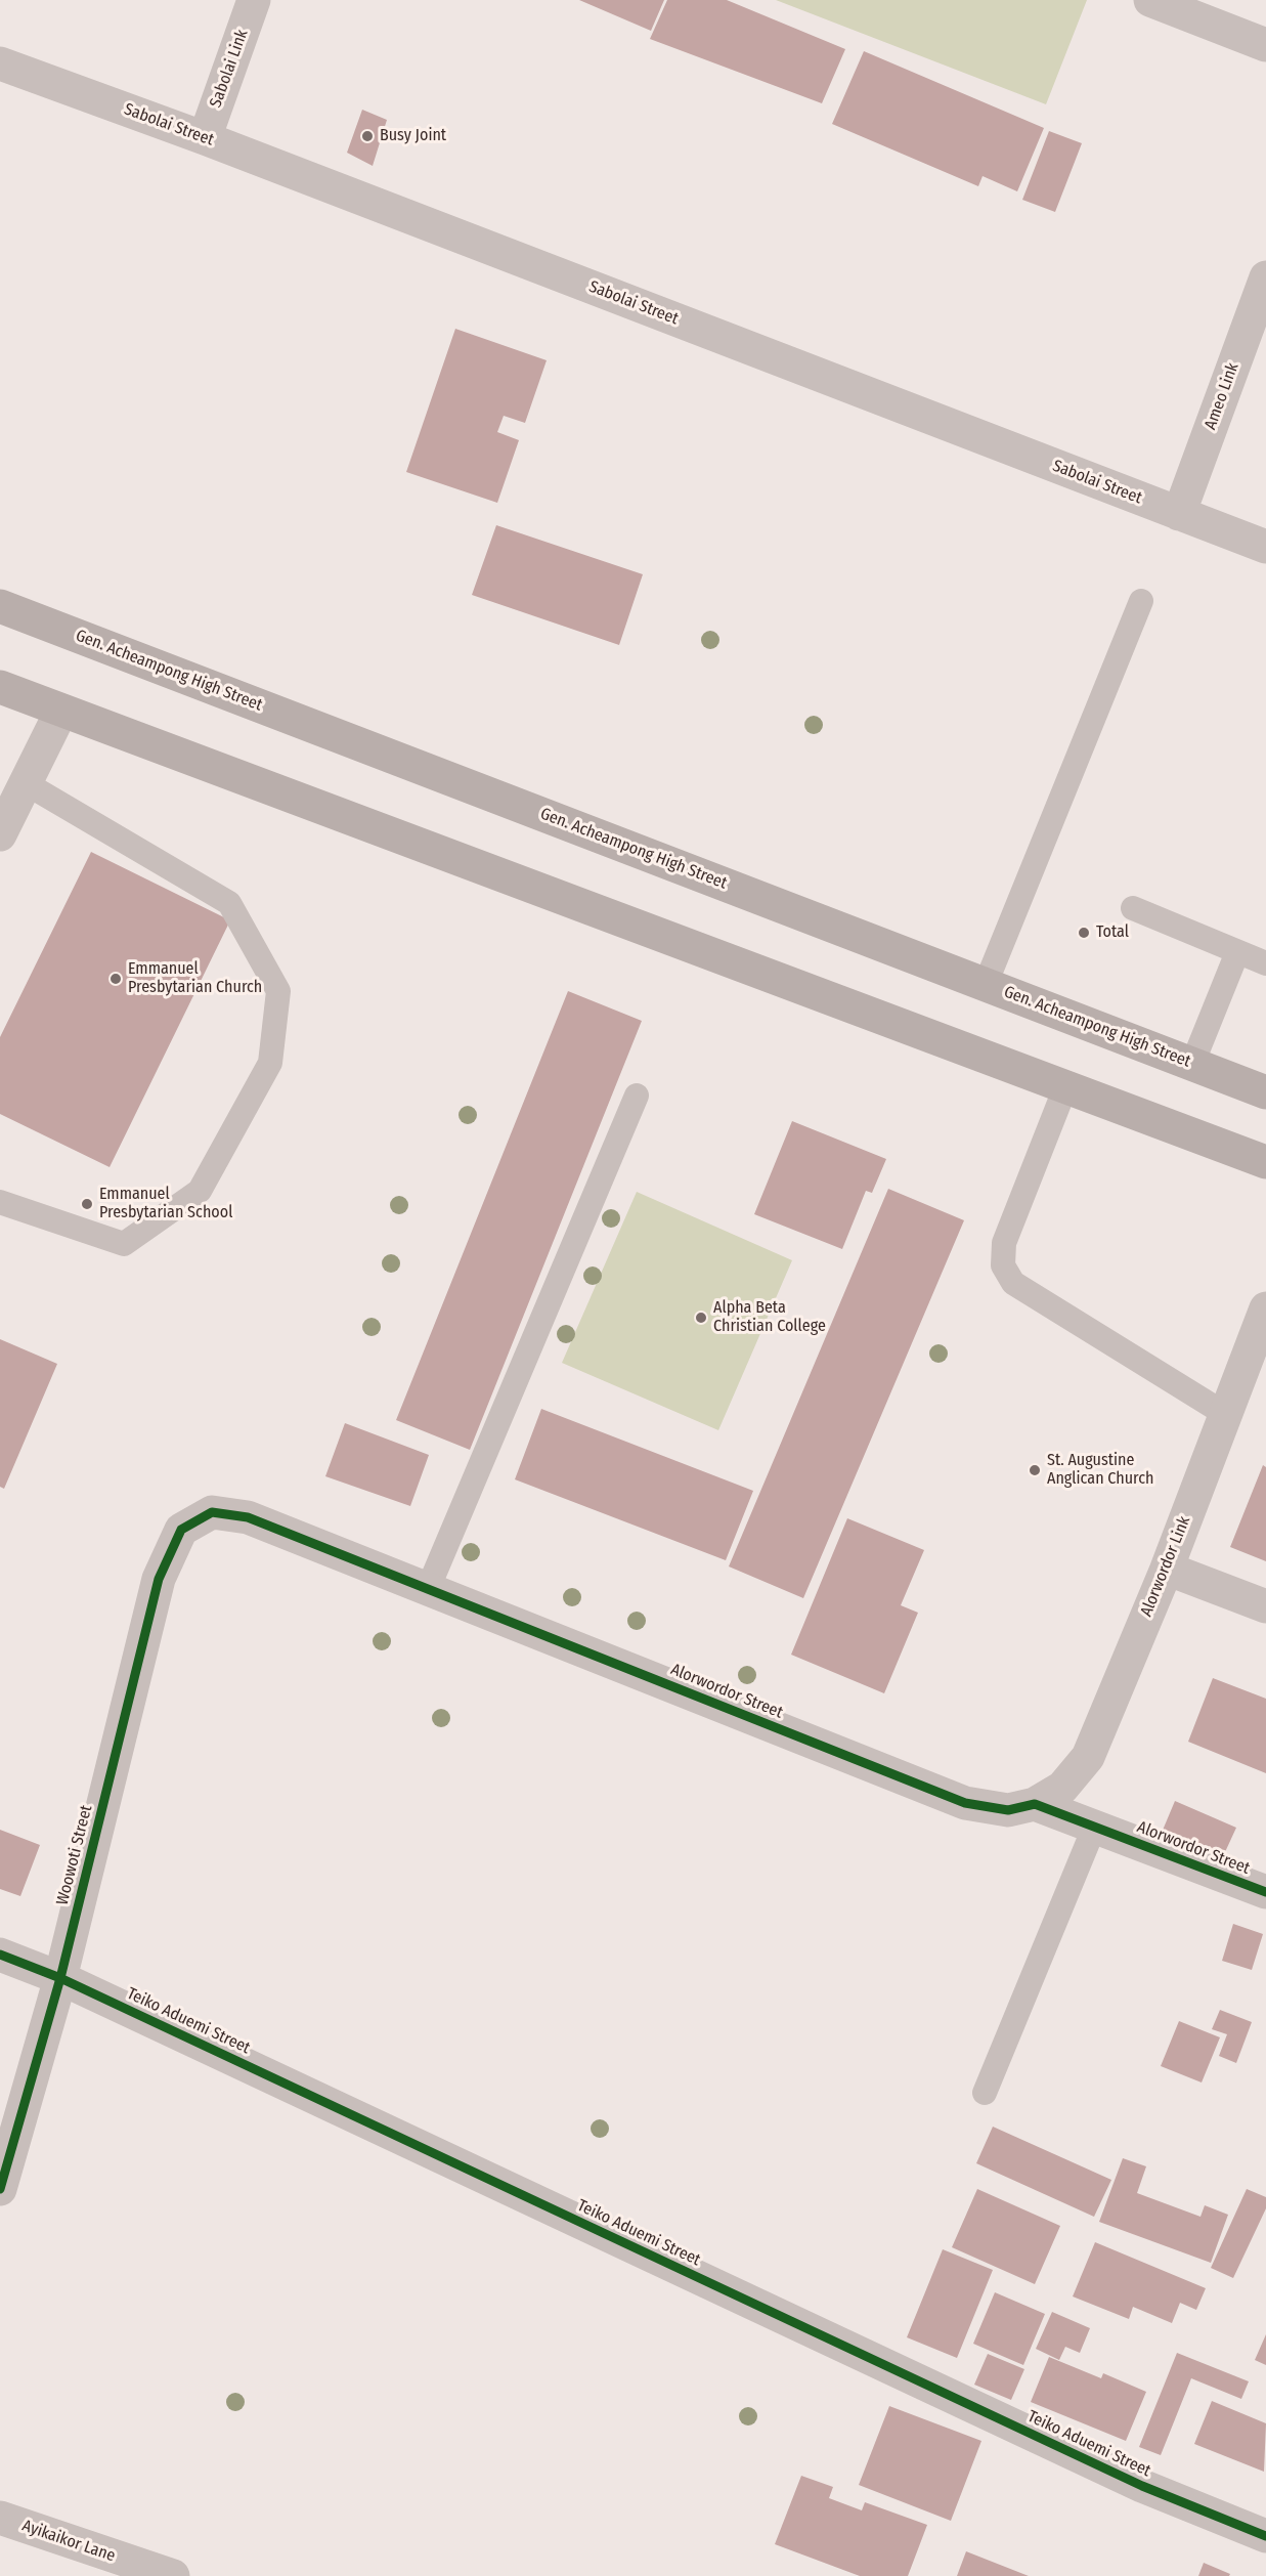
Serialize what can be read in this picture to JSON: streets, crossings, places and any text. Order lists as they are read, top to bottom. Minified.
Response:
{"streets":{"main road":["Gen. Acheampong High Street"],"street":["Sabolai Link","Sabolai Street","Ameo Link","Alorwordor Link","Alorwordor Street","Woowoti Street","Teiko Aduemi Street","Ayikaikor Lane"]},"crossings":[["Sabolai Link","Sabolai Street"],["Sabolai Street","Ameo Link"],["Alorwordor Link","Alorwordor Street"],["Alorwordor Street","Woowoti Street"],["Woowoti Street","Teiko Aduemi Street"]],"places":["Busy Joint","Total","Emmanuel Presbytarian Church","Emmanuel Presbytarian School","Alpha Beta Christian College","St. Augustine Anglican Church"]}
